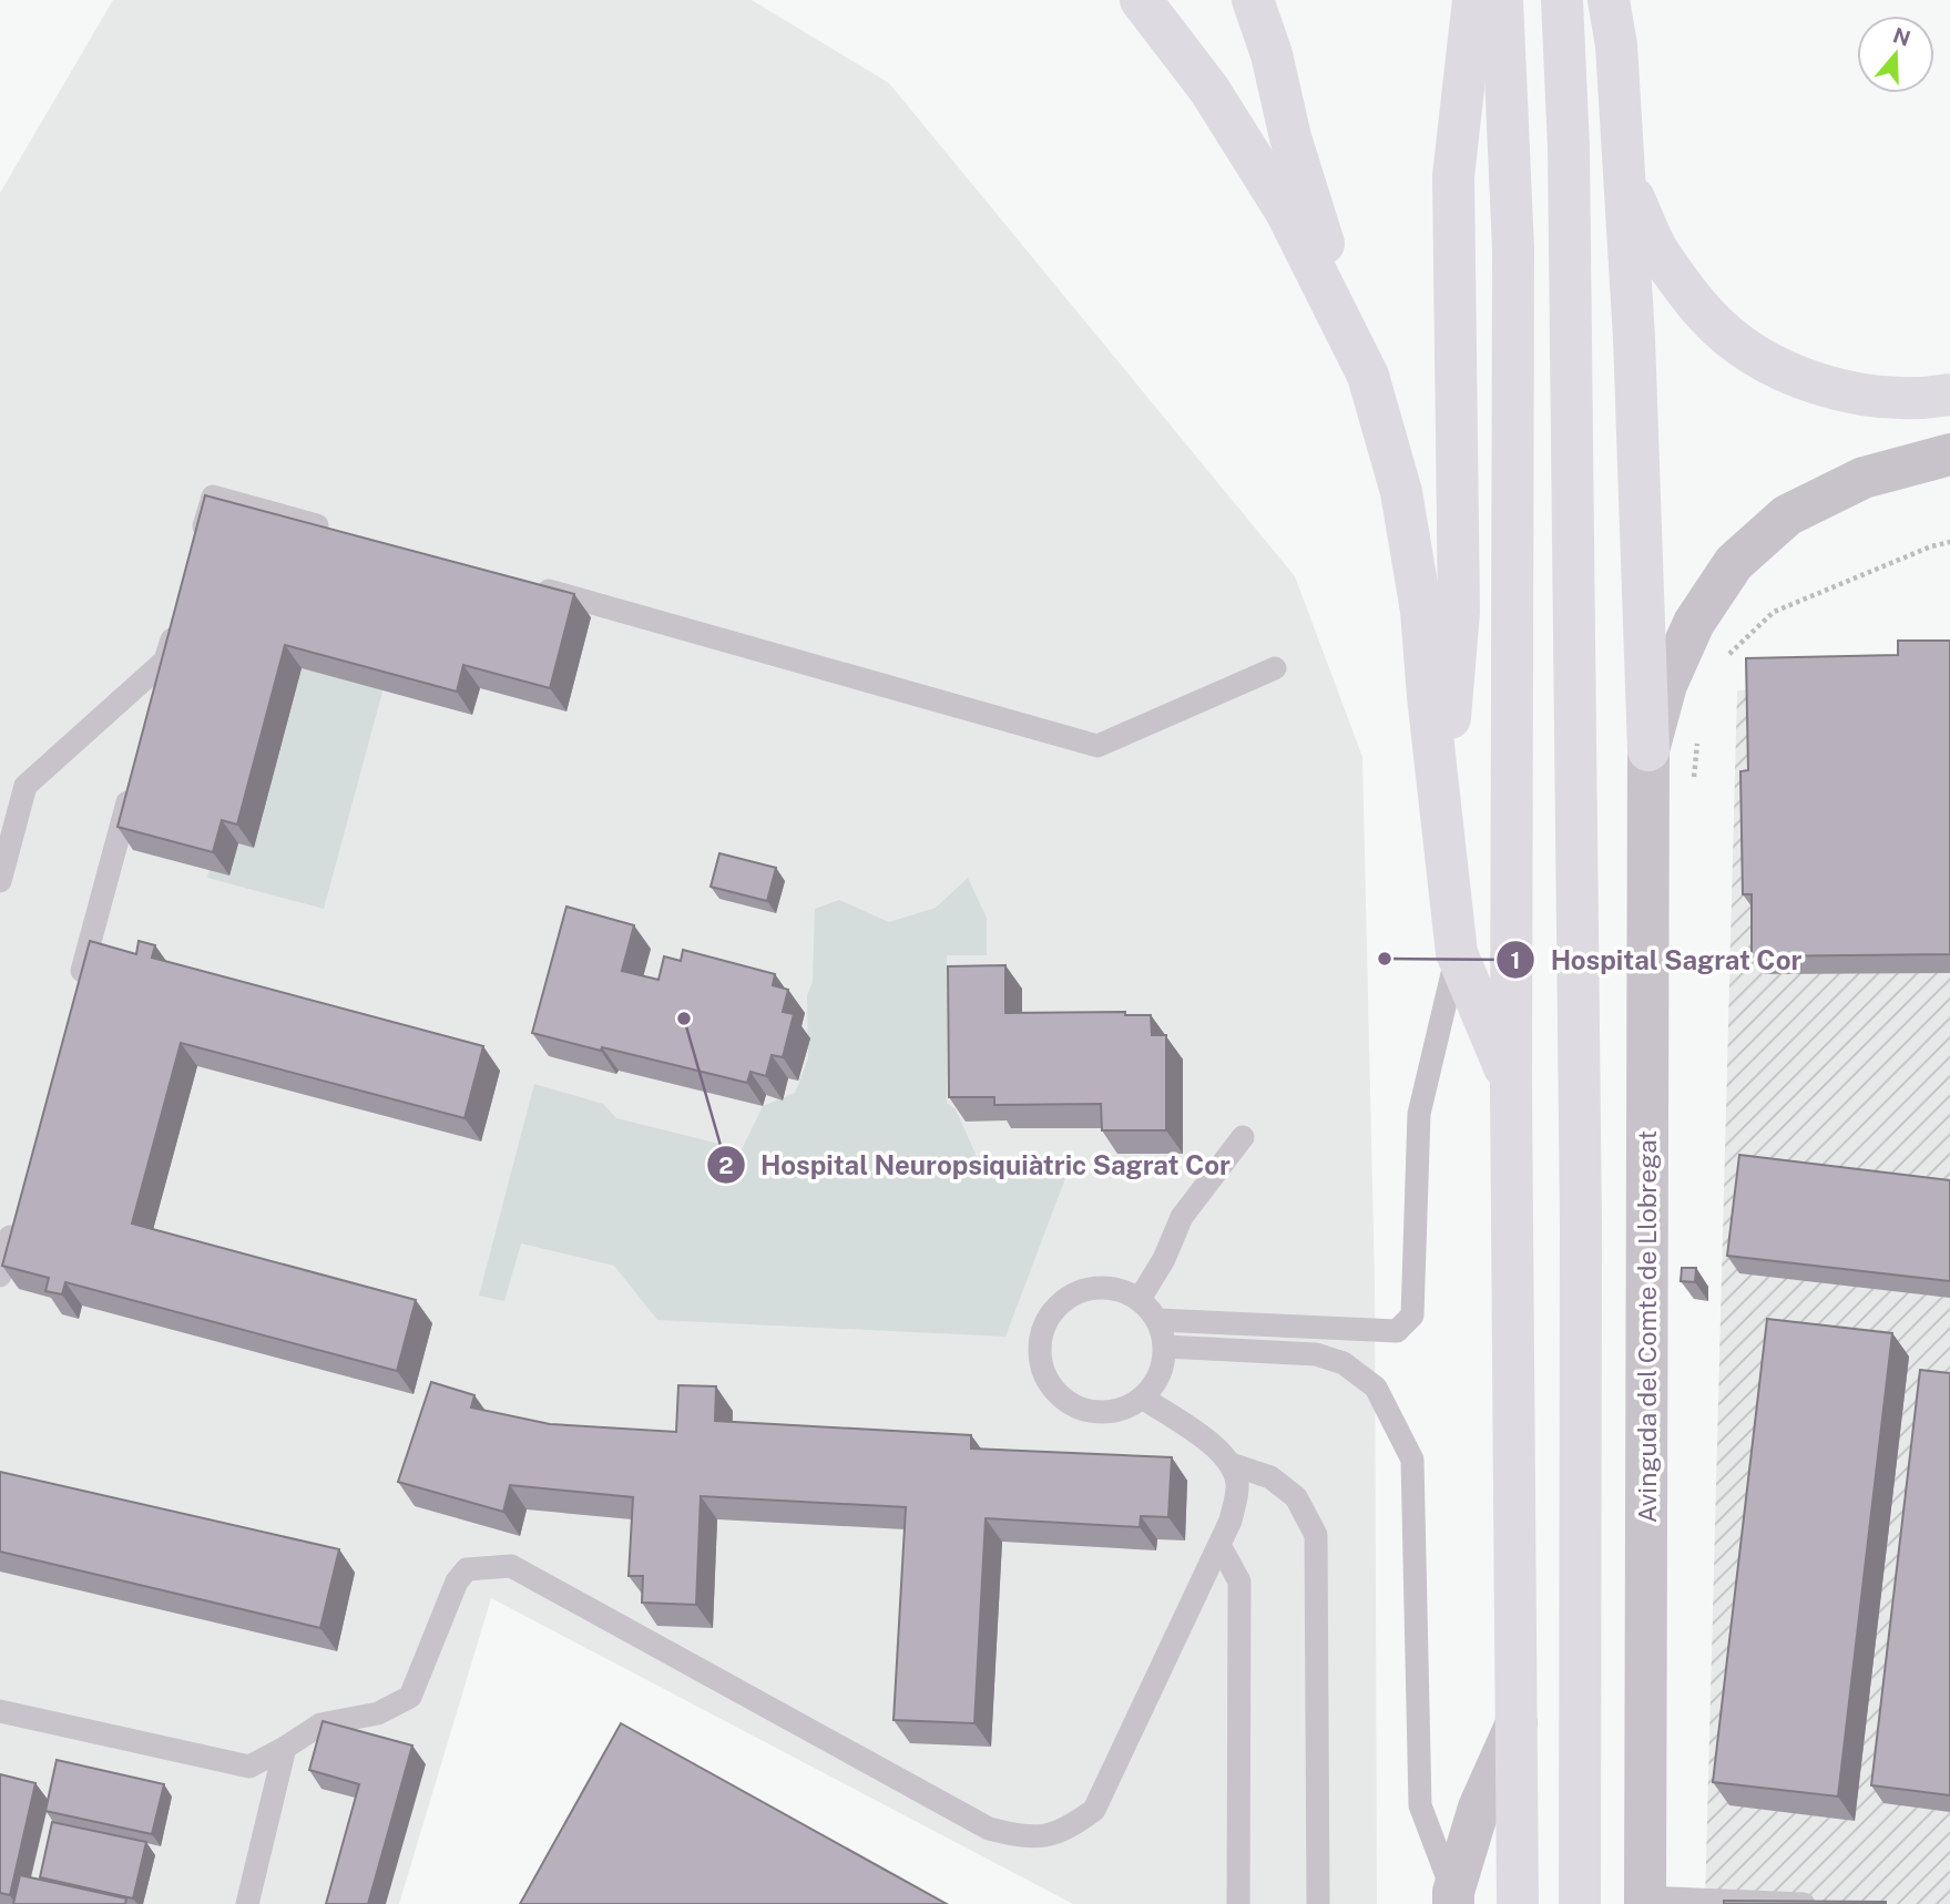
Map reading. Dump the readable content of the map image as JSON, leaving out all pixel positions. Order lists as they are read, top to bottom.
{
  "streets": {
    "street": ["Avinguda del Comte de Llobregat"]
  },
  "places": ["Hospital Sagrat Cor", "Hospital Neuropsiquiàtric Sagrat Cor"],
  "north": "top"
}
